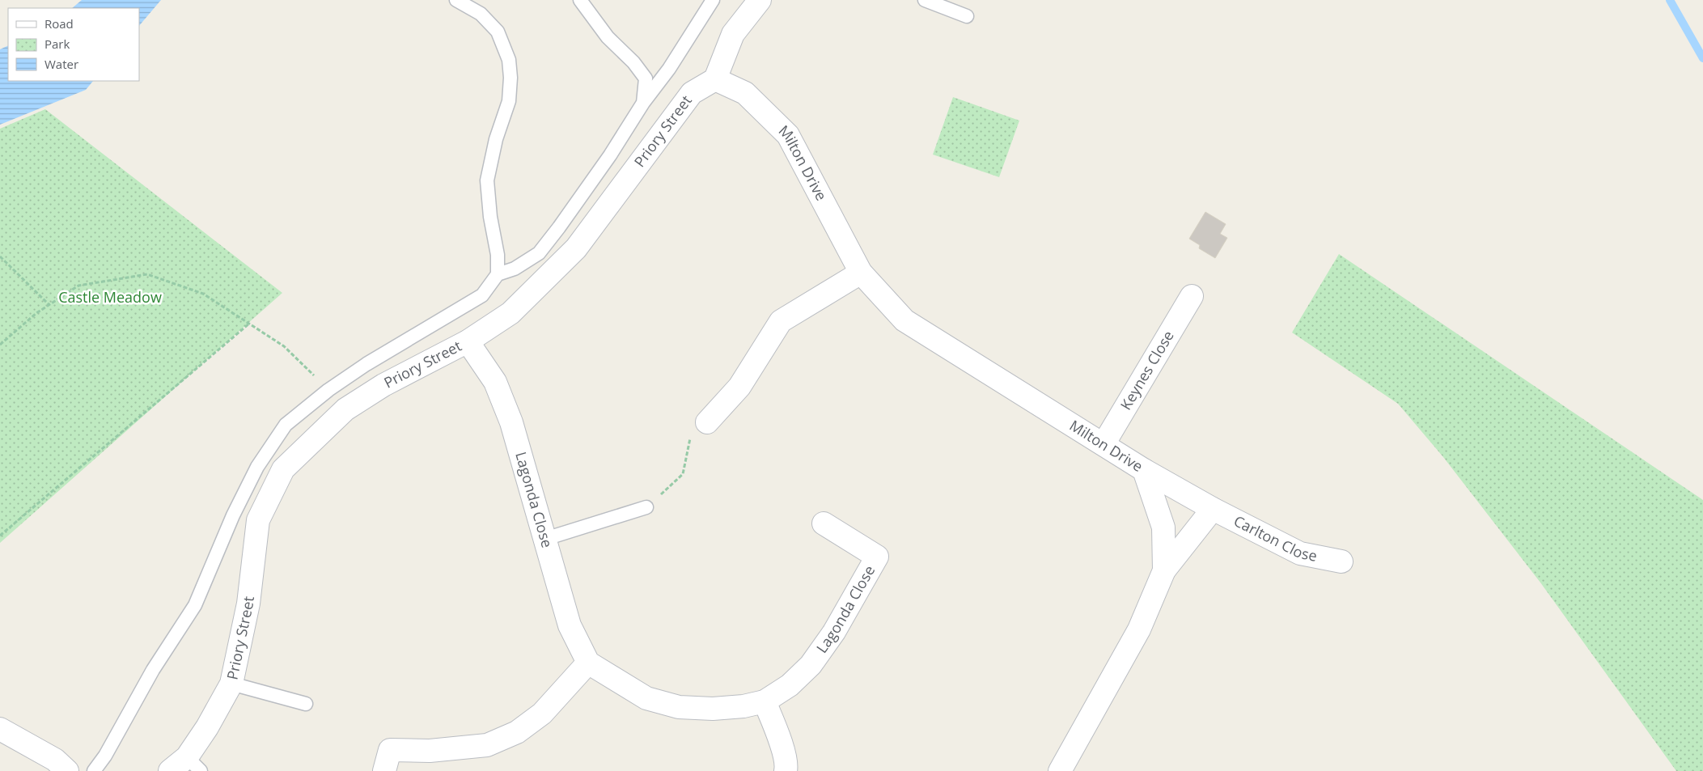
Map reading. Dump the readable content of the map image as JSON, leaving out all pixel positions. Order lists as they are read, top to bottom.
{
  "streets": {
    "street": [
      "Priory Street",
      "Milton Drive",
      "Keynes Close",
      "Lagonda Close",
      "Carlton Close"
    ]
  },
  "crossings": [
    ["Priory Street", "Milton Drive"],
    ["Priory Street", "Lagonda Close"],
    ["Milton Drive", "Keynes Close"],
    ["Milton Drive", "Carlton Close"]
  ],
  "parks": ["Castle Meadow"],
  "legend": ["Road", "Park", "Water"]
}
